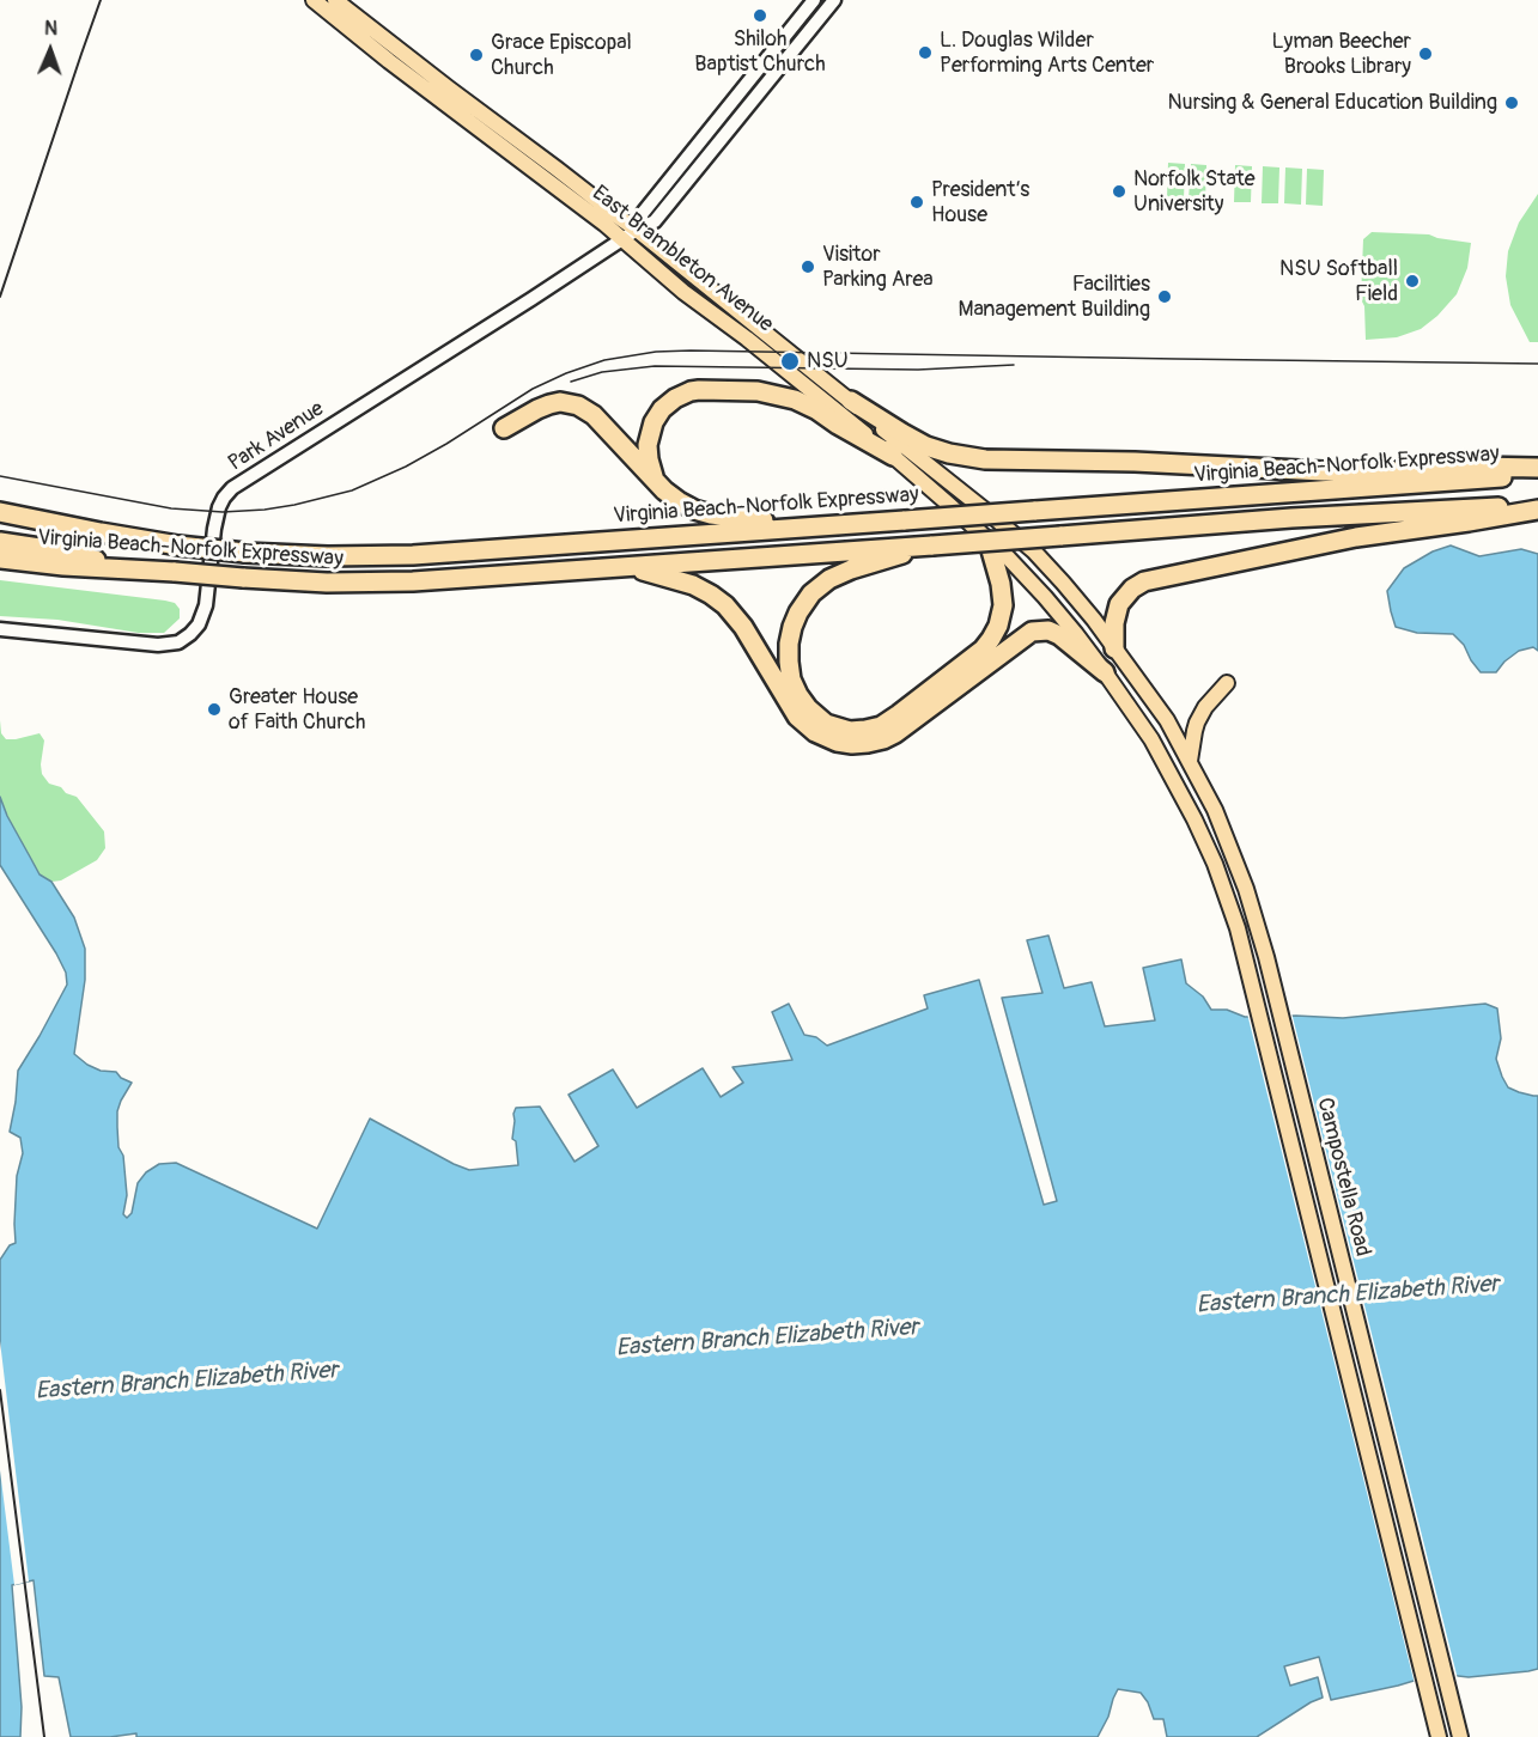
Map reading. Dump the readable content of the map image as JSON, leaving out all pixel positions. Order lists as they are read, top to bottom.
{
  "streets": {
    "highway": ["Virginia Beach-Norfolk Expressway"],
    "main road": ["East Brambleton Avenue", "Park Avenue", "Campostella Road"]
  },
  "crossings": [
    ["East Brambleton Avenue", "Park Avenue"],
    ["East Brambleton Avenue", "Campostella Road"]
  ],
  "water": ["Eastern Branch Elizabeth River"],
  "places": [
    "Shiloh Baptist Church",
    "L. Douglas Wilder Performing Arts Center",
    "Lyman Beecher Brooks Library",
    "Grace Episcopal Church",
    "Nursing & General Education Building",
    "Norfolk State University",
    "President’s House",
    "Visitor Parking Area",
    "NSU Softball Field",
    "Facilities Management Building",
    "NSU",
    "Greater House of Faith Church"
  ],
  "north": "top"
}
